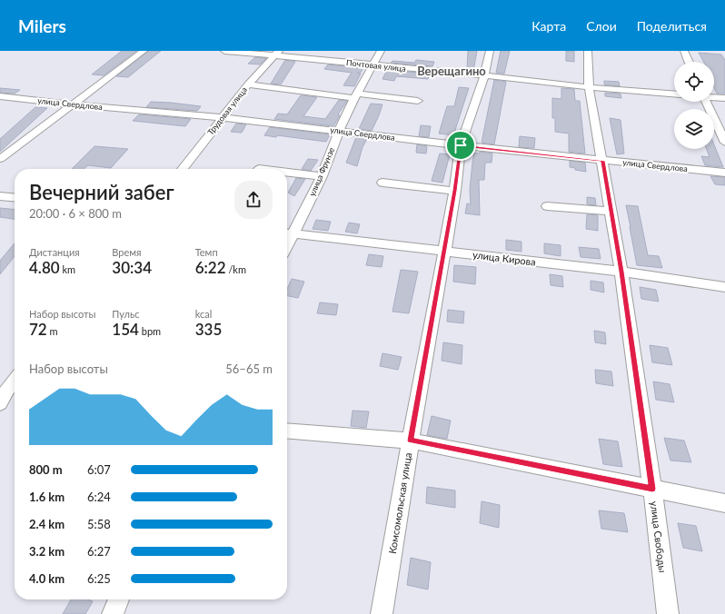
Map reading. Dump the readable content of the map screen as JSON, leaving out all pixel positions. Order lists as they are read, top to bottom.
{
  "streets": {
    "street": [
      "Почтовая улица",
      "улица Свердлова",
      "Трудовая улица",
      "улица Фрунзе",
      "улица Кирова",
      "Комсомольская улица",
      "улица Свободы"
    ]
  },
  "crossings": [
    ["Почтовая улица", "Трудовая улица"],
    ["Почтовая улица", "улица Фрунзе"],
    ["Почтовая улица", "Комсомольская улица"],
    ["Почтовая улица", "улица Свободы"],
    ["улица Свердлова", "Трудовая улица"],
    ["улица Свердлова", "улица Фрунзе"],
    ["улица Свердлова", "Комсомольская улица"],
    ["улица Свердлова", "улица Свободы"],
    ["улица Фрунзе", "улица Кирова"],
    ["улица Кирова", "Комсомольская улица"],
    ["улица Кирова", "улица Свободы"]
  ],
  "districts": ["Верещагино"],
  "page": {
    "header": "Milers",
    "nav": ["Карта", "Слои", "Поделиться"],
    "heading": ["Вечерний забег", "20:00 · 6 × 800 m"],
    "stats": [
      ["Дистанция", "4.80 km"],
      ["Время", "30:34"],
      ["Темп", "6:22 /km"],
      ["Набор высоты", "72 m"],
      ["Пульс", "154 bpm"],
      ["kcal", "335"]
    ],
    "chart": ["Набор высоты", "56–65 m"],
    "list": [
      {
        "name": "800 m",
        "note": "6:07"
      },
      {
        "name": "1.6 km",
        "note": "6:24"
      },
      {
        "name": "2.4 km",
        "note": "5:58"
      },
      {
        "name": "3.2 km",
        "note": "6:27"
      },
      {
        "name": "4.0 km",
        "note": "6:25"
      }
    ]
  }
}
